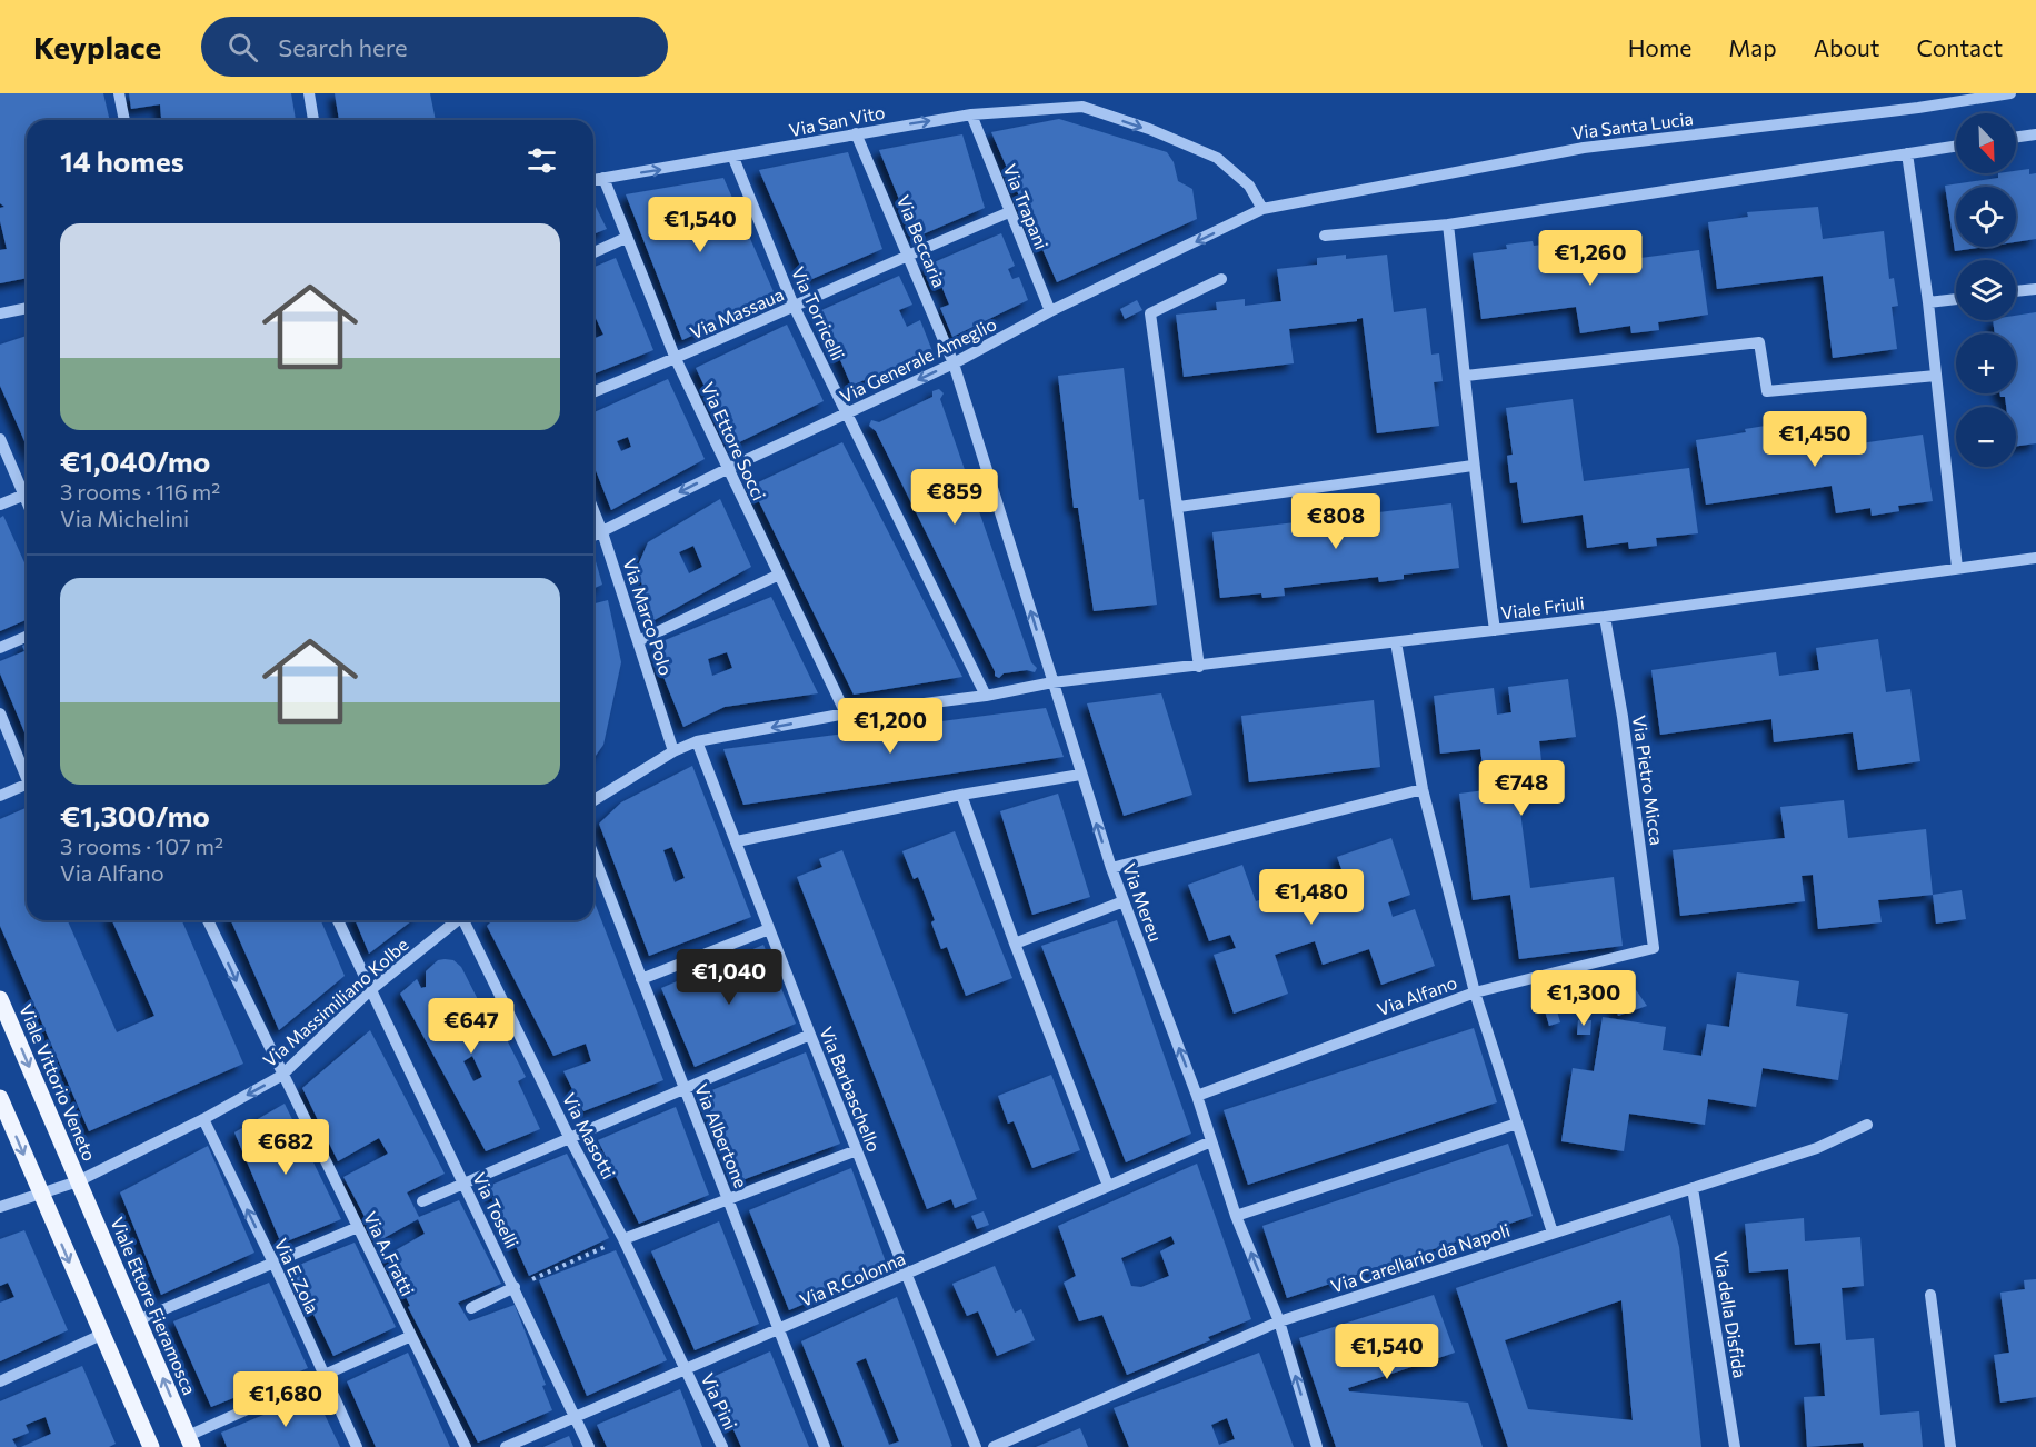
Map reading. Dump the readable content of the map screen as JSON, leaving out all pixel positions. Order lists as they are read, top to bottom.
{
  "streets": {
    "main road": ["Viale Vittorio Veneto", "Viale Ettore Fieramosca"],
    "street": [
      "Via San Vito",
      "Via Santa Lucia",
      "Via Trapani",
      "Via Beccaria",
      "Via Massaua",
      "Via Torricelli",
      "Via Generale Ameglio",
      "Via Ettore Socci",
      "Viale Friuli",
      "Via Marco Polo",
      "Via Pietro Micca",
      "Via Mereu",
      "Via Alfano",
      "Via Massimiliano Kolbe",
      "Via Barbaschello",
      "Via Masotti",
      "Via Albertone",
      "Via Toselli",
      "Via A.Fratti",
      "Via Carellario da Napoli",
      "Via E.Zola",
      "Via R.Colonna",
      "Via della Disfida",
      "Via Pini"
    ]
  },
  "crossings": [
    ["Via San Vito", "Via Santa Lucia"],
    ["Via San Vito", "Via Trapani"],
    ["Via San Vito", "Via Beccaria"],
    ["Via San Vito", "Via Torricelli"],
    ["Via San Vito", "Via Generale Ameglio"],
    ["Via San Vito", "Via Ettore Socci"],
    ["Via Santa Lucia", "Via Generale Ameglio"],
    ["Via Trapani", "Via Massaua"],
    ["Via Trapani", "Via Generale Ameglio"],
    ["Via Beccaria", "Via Massaua"],
    ["Via Beccaria", "Via Generale Ameglio"],
    ["Via Beccaria", "Via Mereu"],
    ["Via Massaua", "Via Torricelli"],
    ["Via Massaua", "Via Ettore Socci"],
    ["Via Torricelli", "Via Generale Ameglio"],
    ["Via Generale Ameglio", "Via Ettore Socci"],
    ["Via Generale Ameglio", "Via Marco Polo"],
    ["Via Generale Ameglio", "Via Mereu"],
    ["Viale Friuli", "Via Pietro Micca"],
    ["Viale Friuli", "Via Mereu"],
    ["Via Pietro Micca", "Via Alfano"],
    ["Via Mereu", "Via Alfano"],
    ["Via Mereu", "Via Carellario da Napoli"],
    ["Via Mereu", "Via R.Colonna"],
    ["Via Massimiliano Kolbe", "Viale Vittorio Veneto"],
    ["Via Massimiliano Kolbe", "Via Toselli"],
    ["Via Massimiliano Kolbe", "Via A.Fratti"],
    ["Via Massimiliano Kolbe", "Via E.Zola"],
    ["Via Massimiliano Kolbe", "Viale Ettore Fieramosca"],
    ["Viale Vittorio Veneto", "Viale Ettore Fieramosca"],
    ["Via Barbaschello", "Via R.Colonna"],
    ["Via Masotti", "Via R.Colonna"],
    ["Via Masotti", "Via Pini"],
    ["Via Albertone", "Via R.Colonna"],
    ["Via Toselli", "Via R.Colonna"],
    ["Via Carellario da Napoli", "Via della Disfida"],
    ["Via R.Colonna", "Via Pini"]
  ],
  "one_way": [
    "Via San Vito",
    "Via Generale Ameglio",
    "Via Mereu",
    "Via E.Zola"
  ],
  "north": "bottom right",
  "page": {
    "header": "Keyplace",
    "search": "Search here",
    "nav": [
      "Home",
      "Map",
      "About",
      "Contact"
    ],
    "map_buttons": ["+", "−"],
    "heading": "14 homes",
    "price": [
      "€1,540",
      "€1,260",
      "€1,450",
      "€859",
      "€808",
      "€1,200",
      "€748",
      "€1,480",
      "€1,040",
      "€1,300",
      "€647",
      "€682",
      "€1,540",
      "€1,680"
    ],
    "list": [
      {
        "name": "€1,040/mo",
        "note": "3 rooms · 116 m² · Via Michelini"
      },
      {
        "name": "€1,300/mo",
        "note": "3 rooms · 107 m² · Via Alfano"
      }
    ]
  }
}
